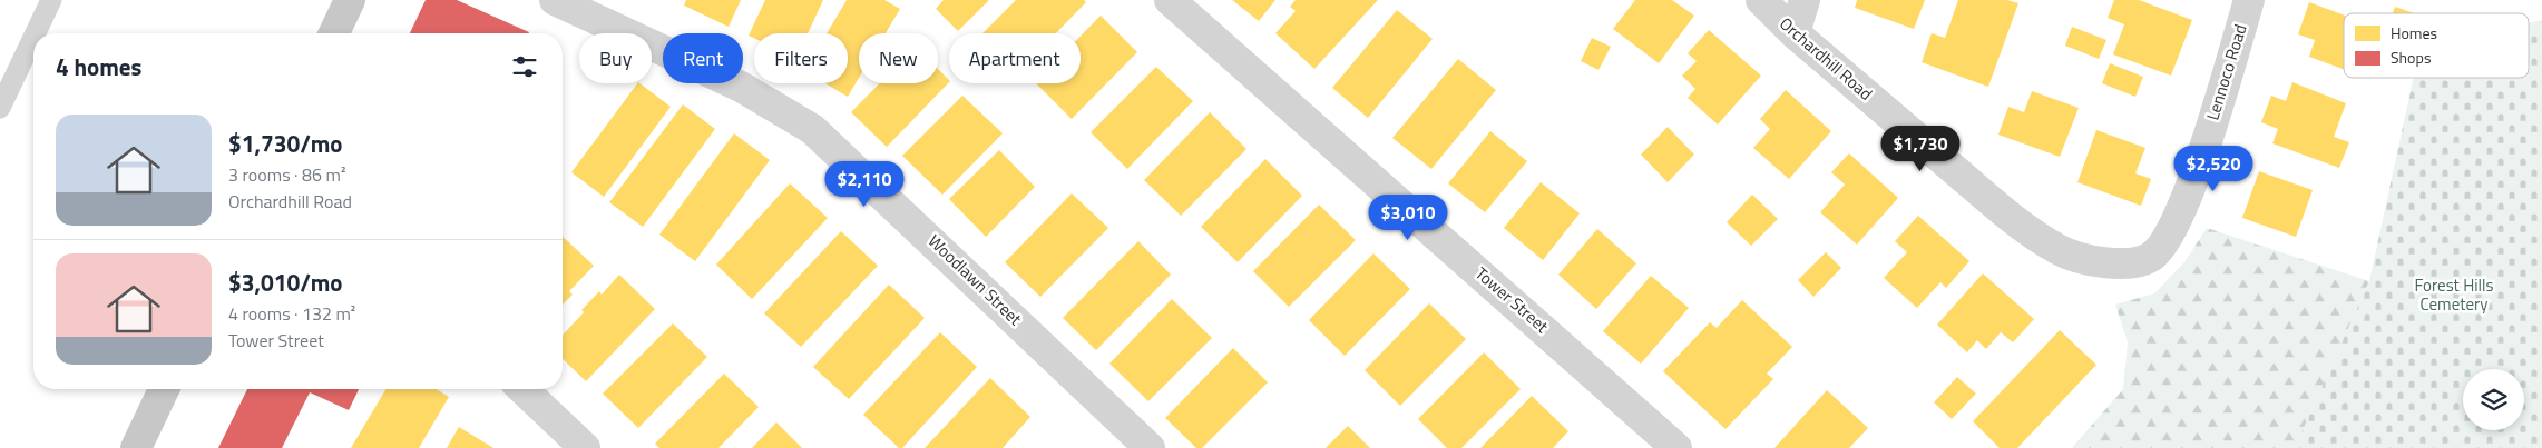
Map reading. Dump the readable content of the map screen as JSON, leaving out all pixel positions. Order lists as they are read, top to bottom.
{
  "streets": {
    "street": [
      "Orchardhill Road",
      "Lennoco Road",
      "Woodlawn Street",
      "Tower Street"
    ]
  },
  "crossings": [
    ["Orchardhill Road", "Lennoco Road"]
  ],
  "parks": ["Forest Hills Cemetery"],
  "legend": ["Homes", "Shops"],
  "page": {
    "chip": [
      "Buy",
      "Rent",
      "Filters",
      "New",
      "Apartment"
    ],
    "heading": "4 homes",
    "list": [
      {
        "name": "$1,730/mo",
        "note": "3 rooms · 86 m² · Orchardhill Road"
      },
      {
        "name": "$3,010/mo",
        "note": "4 rooms · 132 m² · Tower Street"
      }
    ],
    "price": [
      "$1,730",
      "$2,520",
      "$2,110",
      "$3,010"
    ]
  }
}
